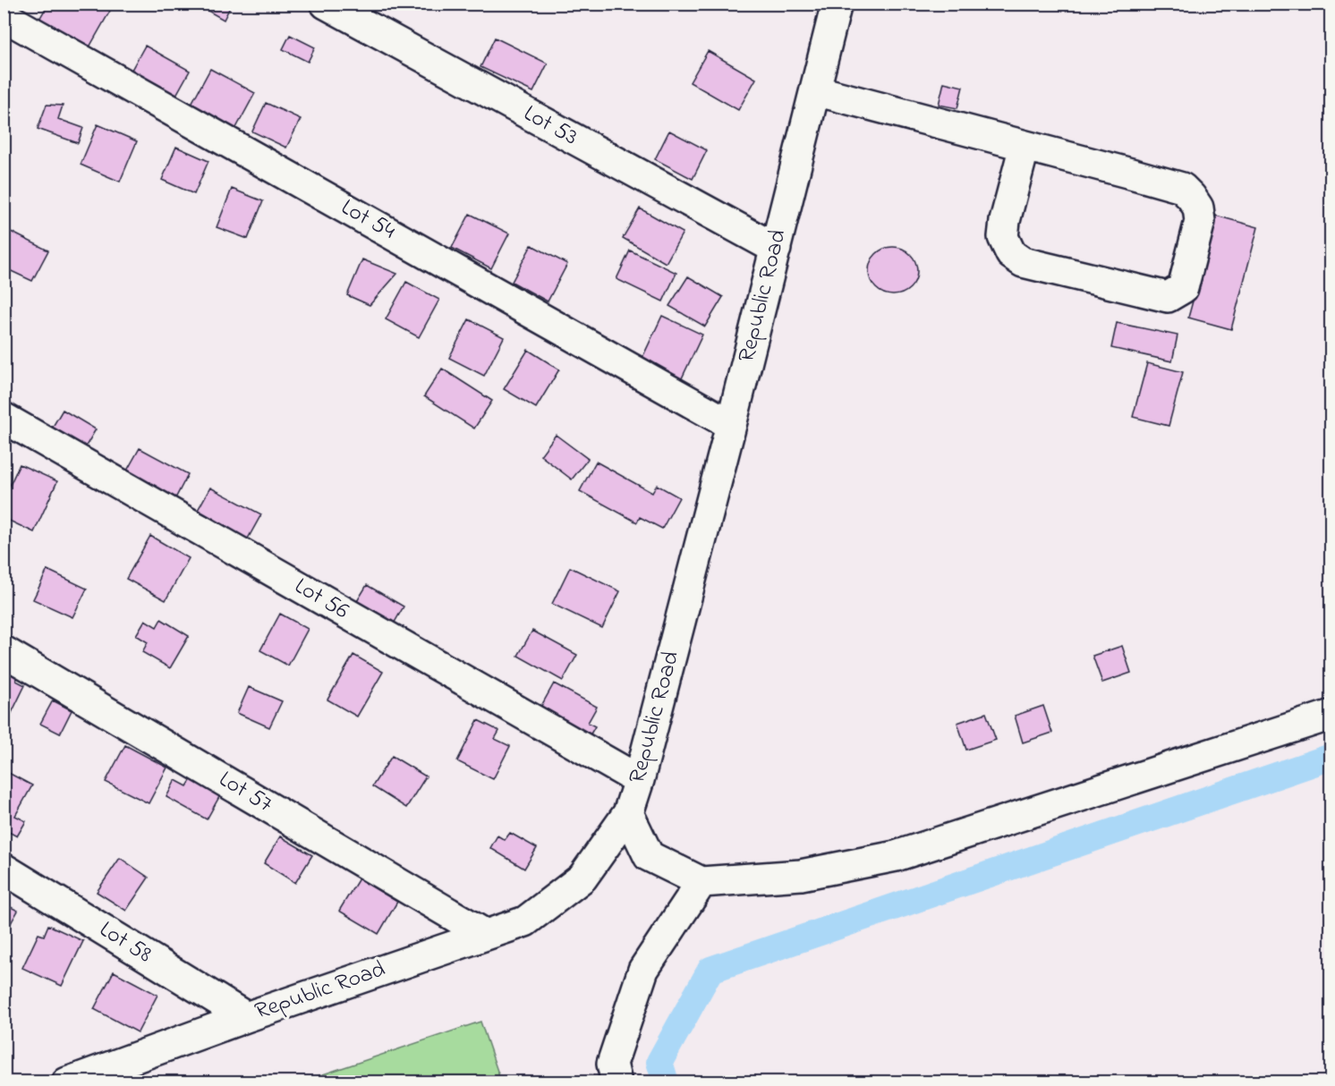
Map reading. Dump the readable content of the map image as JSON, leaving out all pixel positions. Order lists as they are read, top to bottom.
{
  "streets": {
    "street": [
      "Lot 53",
      "Lot 54",
      "Republic Road",
      "Lot 56",
      "Lot 57",
      "Lot 58"
    ]
  },
  "crossings": [
    ["Lot 53", "Republic Road"],
    ["Lot 54", "Republic Road"],
    ["Republic Road", "Lot 56"],
    ["Republic Road", "Lot 57"],
    ["Republic Road", "Lot 58"]
  ]
}
